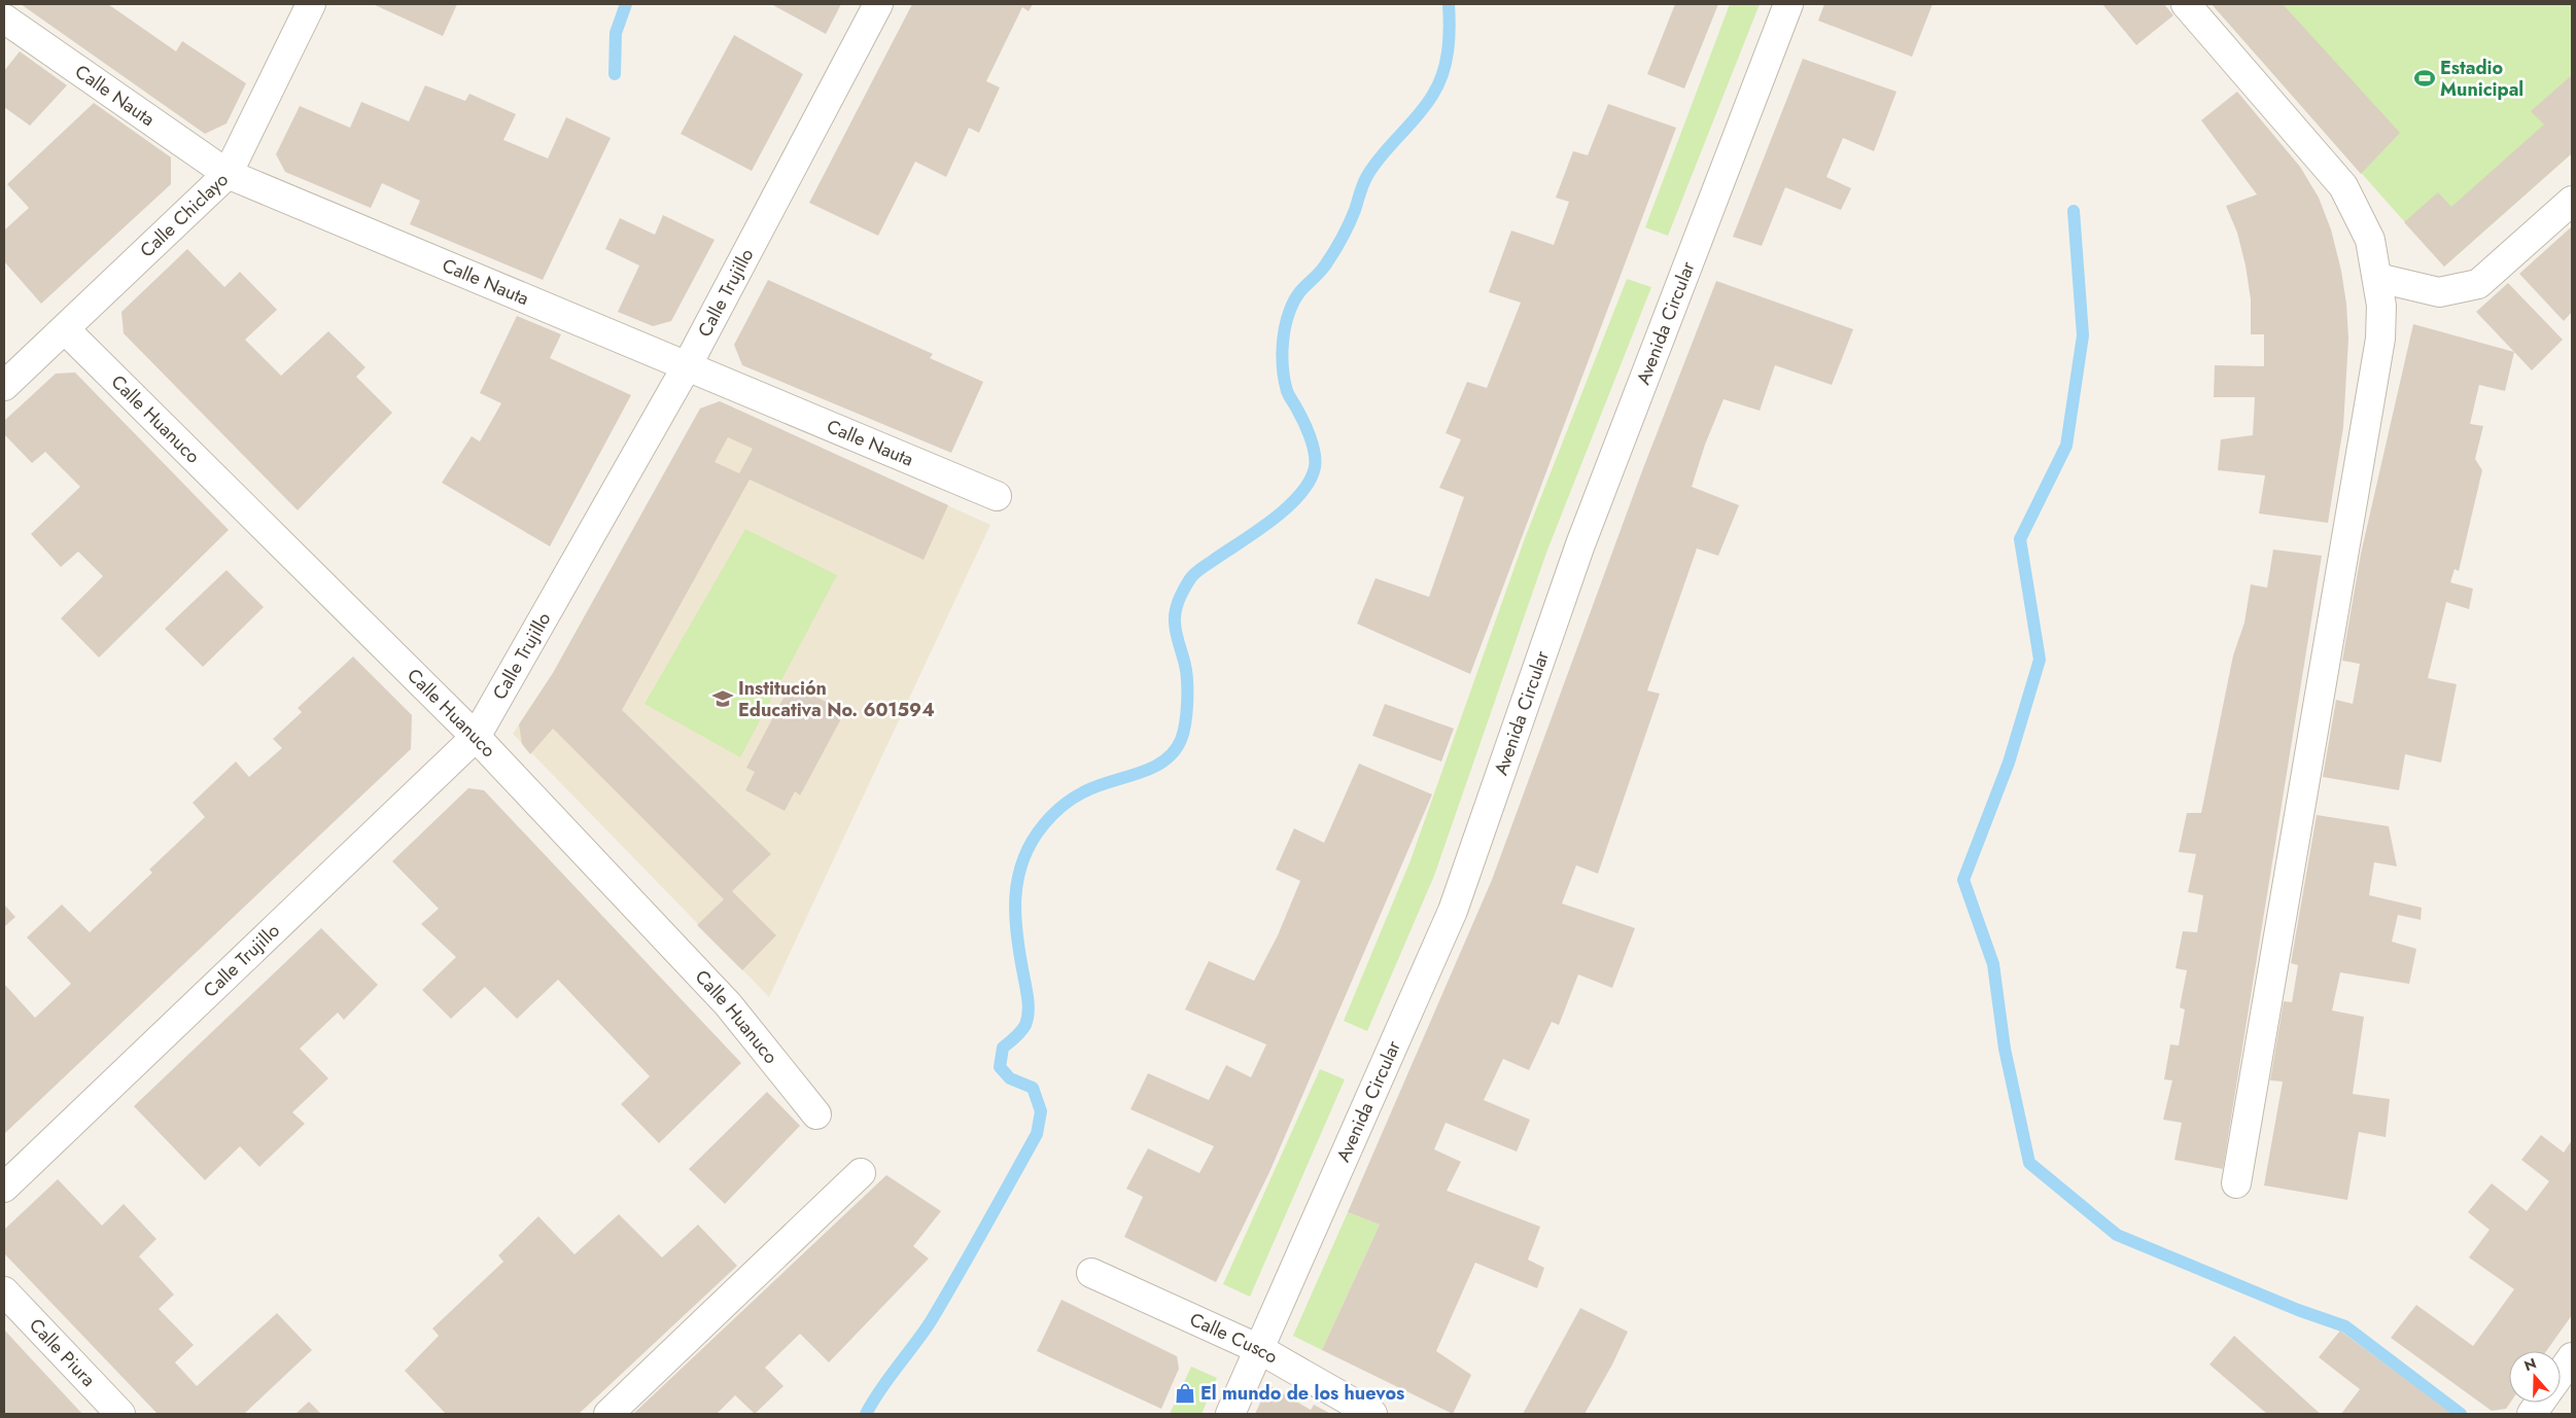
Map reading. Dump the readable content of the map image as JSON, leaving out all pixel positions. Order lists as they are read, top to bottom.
{
  "streets": {
    "street": [
      "Calle Nauta",
      "Calle Chiclayo",
      "Calle Trujillo",
      "Avenida Circular",
      "Calle Huanuco",
      "Calle Cusco",
      "Calle Piura"
    ]
  },
  "crossings": [
    ["Calle Nauta", "Calle Chiclayo"],
    ["Calle Nauta", "Calle Trujillo"],
    ["Calle Chiclayo", "Calle Huanuco"],
    ["Calle Trujillo", "Calle Huanuco"],
    ["Avenida Circular", "Calle Cusco"]
  ],
  "places": {
    "sports": ["Estadio Municipal"],
    "school or university": ["Institución Educativa No. 601594"],
    "shop": ["El mundo de los huevos"]
  },
  "north": "top"
}
